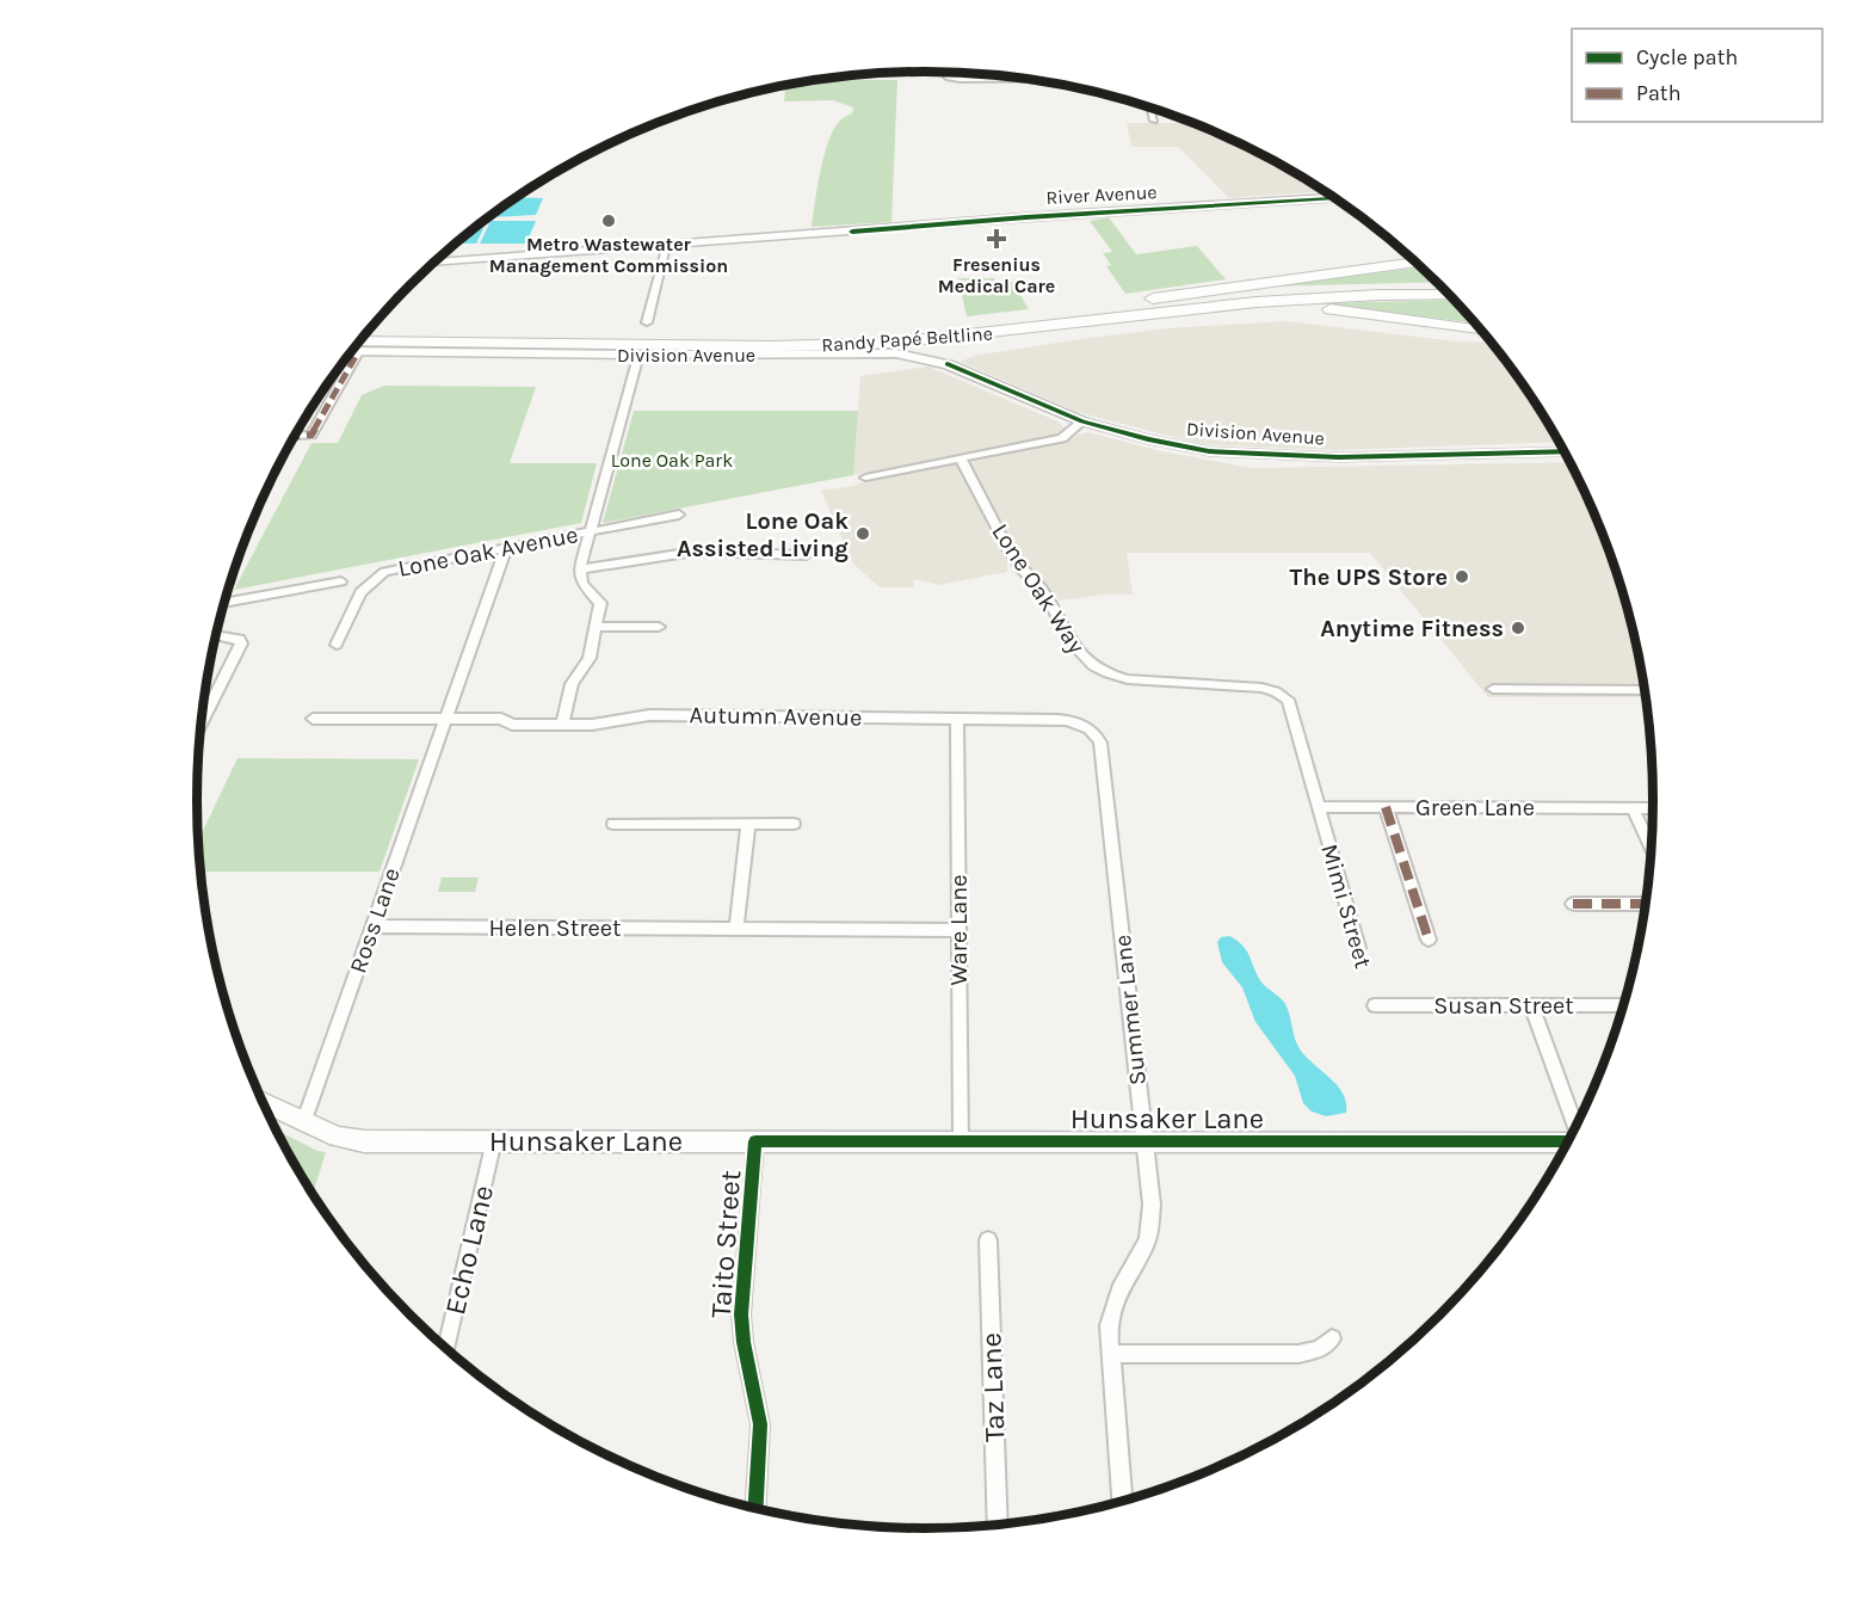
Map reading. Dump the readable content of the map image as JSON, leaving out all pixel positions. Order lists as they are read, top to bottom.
{
  "streets": {
    "highway": ["Randy Papé Beltline"],
    "street": [
      "River Avenue",
      "Division Avenue",
      "Lone Oak Avenue",
      "Lone Oak Way",
      "Autumn Avenue",
      "Green Lane",
      "Mimi Street",
      "Ross Lane",
      "Helen Street",
      "Ware Lane",
      "Susan Street",
      "Summer Lane",
      "Hunsaker Lane",
      "Taito Street",
      "Echo Lane",
      "Taz Lane"
    ]
  },
  "crossings": [
    ["Lone Oak Avenue", "Ross Lane"],
    ["Lone Oak Way", "Green Lane"],
    ["Lone Oak Way", "Mimi Street"],
    ["Autumn Avenue", "Ross Lane"],
    ["Autumn Avenue", "Ware Lane"],
    ["Autumn Avenue", "Summer Lane"],
    ["Green Lane", "Mimi Street"],
    ["Ross Lane", "Helen Street"],
    ["Ross Lane", "Hunsaker Lane"],
    ["Helen Street", "Ware Lane"],
    ["Ware Lane", "Hunsaker Lane"],
    ["Summer Lane", "Hunsaker Lane"],
    ["Hunsaker Lane", "Taito Street"],
    ["Hunsaker Lane", "Echo Lane"]
  ],
  "parks": ["Lone Oak Park"],
  "places": {
    "other": [
      "Metro Wastewater Management Commission",
      "Lone Oak Assisted Living",
      "The UPS Store",
      "Anytime Fitness"
    ],
    "health": ["Fresenius Medical Care"]
  },
  "legend": ["Cycle path", "Path"]
}
